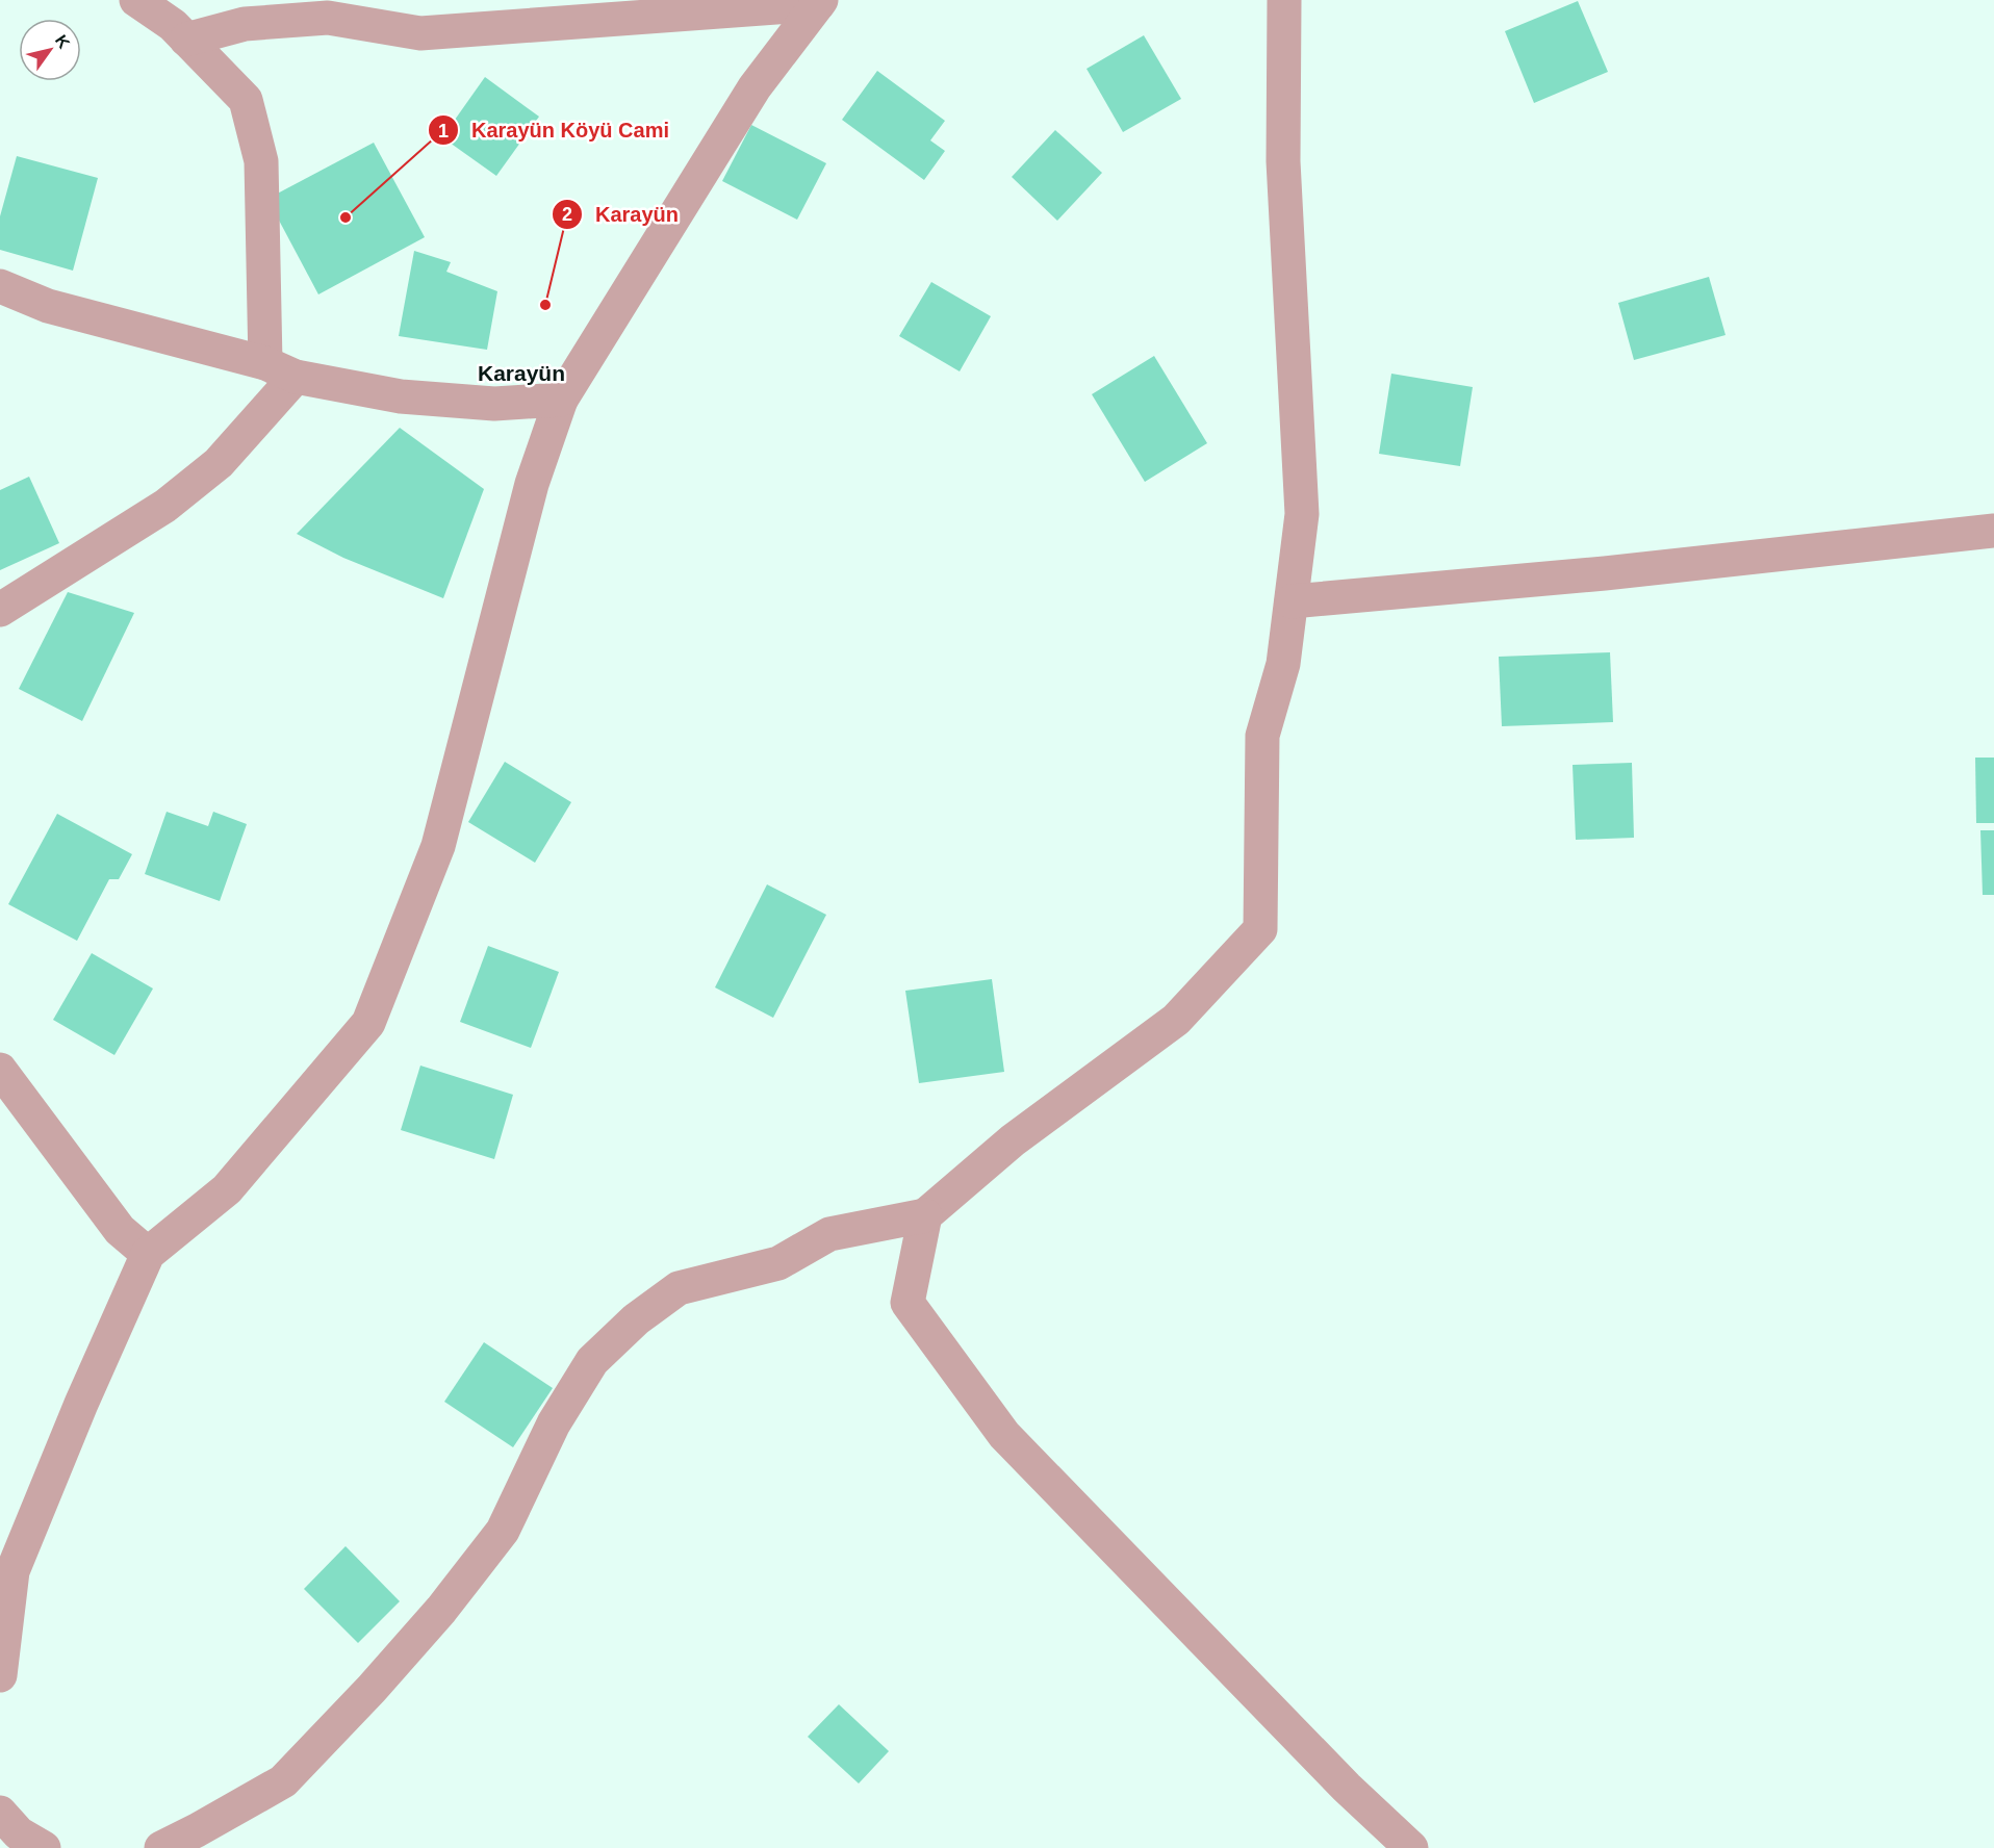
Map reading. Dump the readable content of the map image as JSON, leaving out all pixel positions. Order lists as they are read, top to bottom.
{
  "districts": ["Karayün"],
  "places": ["Karayün Köyü Cami", "Karayün"],
  "north": "top right"
}
